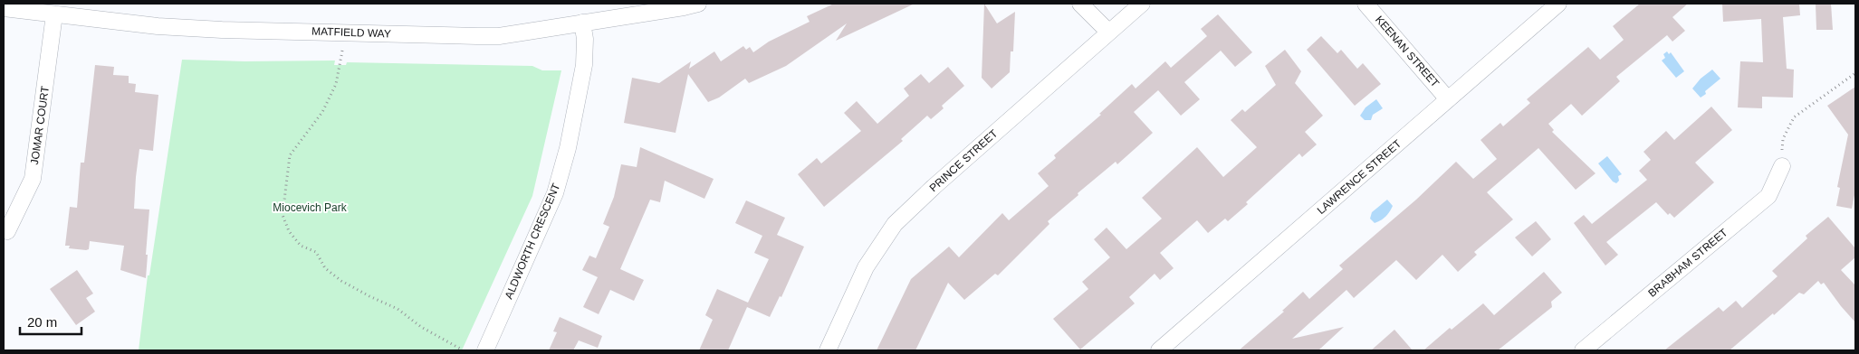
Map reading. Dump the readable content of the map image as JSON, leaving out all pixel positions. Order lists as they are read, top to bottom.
{
  "streets": {
    "street": [
      "MATFIELD WAY",
      "KEENAN STREET",
      "JOMAR COURT",
      "PRINCE STREET",
      "LAWRENCE STREET",
      "ALDWORTH CRESCENT",
      "BRABHAM STREET"
    ]
  },
  "crossings": [
    ["MATFIELD WAY", "JOMAR COURT"],
    ["MATFIELD WAY", "ALDWORTH CRESCENT"],
    ["KEENAN STREET", "LAWRENCE STREET"]
  ],
  "parks": ["Miocevich Park"],
  "scale_bar": "20 m"
}
